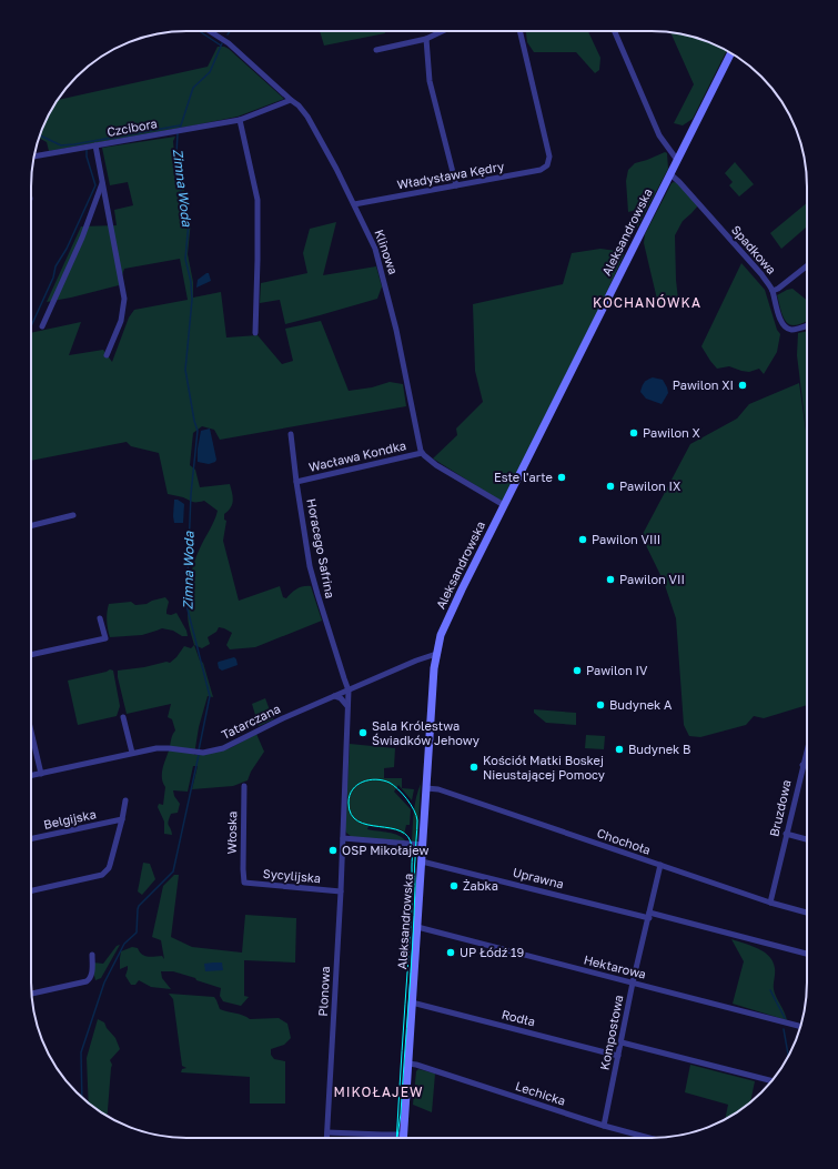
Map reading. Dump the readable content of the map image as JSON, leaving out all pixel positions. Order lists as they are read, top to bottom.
{
  "streets": {
    "main road": ["Aleksandrowska"],
    "street": [
      "Czcibora",
      "Władysława Kędry",
      "Spadkowa",
      "Klinowa",
      "Wacława Kondka",
      "Horacego Safrina",
      "Tatarczana",
      "Bruzdowa",
      "Belgijska",
      "Włoska",
      "Chochoła",
      "Sycylijska",
      "Uprawna",
      "Hektarowa",
      "Plonowa",
      "Rodła",
      "Kompostowa",
      "Lechicka"
    ]
  },
  "crossings": [
    ["Czcibora", "Klinowa"],
    ["Władysława Kędry", "Klinowa"],
    ["Aleksandrowska", "Spadkowa"],
    ["Aleksandrowska", "Tatarczana"],
    ["Aleksandrowska", "Chochoła"],
    ["Aleksandrowska", "Uprawna"],
    ["Aleksandrowska", "Hektarowa"],
    ["Aleksandrowska", "Rodła"],
    ["Aleksandrowska", "Lechicka"],
    ["Klinowa", "Wacława Kondka"],
    ["Wacława Kondka", "Horacego Safrina"],
    ["Horacego Safrina", "Tatarczana"],
    ["Horacego Safrina", "Plonowa"],
    ["Tatarczana", "Plonowa"],
    ["Bruzdowa", "Chochoła"],
    ["Włoska", "Sycylijska"],
    ["Chochoła", "Kompostowa"],
    ["Sycylijska", "Plonowa"],
    ["Uprawna", "Kompostowa"],
    ["Hektarowa", "Kompostowa"],
    ["Rodła", "Kompostowa"],
    ["Kompostowa", "Lechicka"]
  ],
  "districts": ["KOCHANÓWKA", "MIKOŁAJEW"],
  "water": ["Zimna Woda"],
  "places": [
    "Pawilon XI",
    "Pawilon X",
    "Este l'arte",
    "Pawilon IX",
    "Pawilon VIII",
    "Pawilon VII",
    "Pawilon IV",
    "Budynek A",
    "Sala Królestwa Świadków Jehowy",
    "Budynek B",
    "Kościół Matki Boskej Nieustającej Pomocy",
    "OSP Mikołajew",
    "Żabka",
    "UP Łódź 19"
  ]
}
